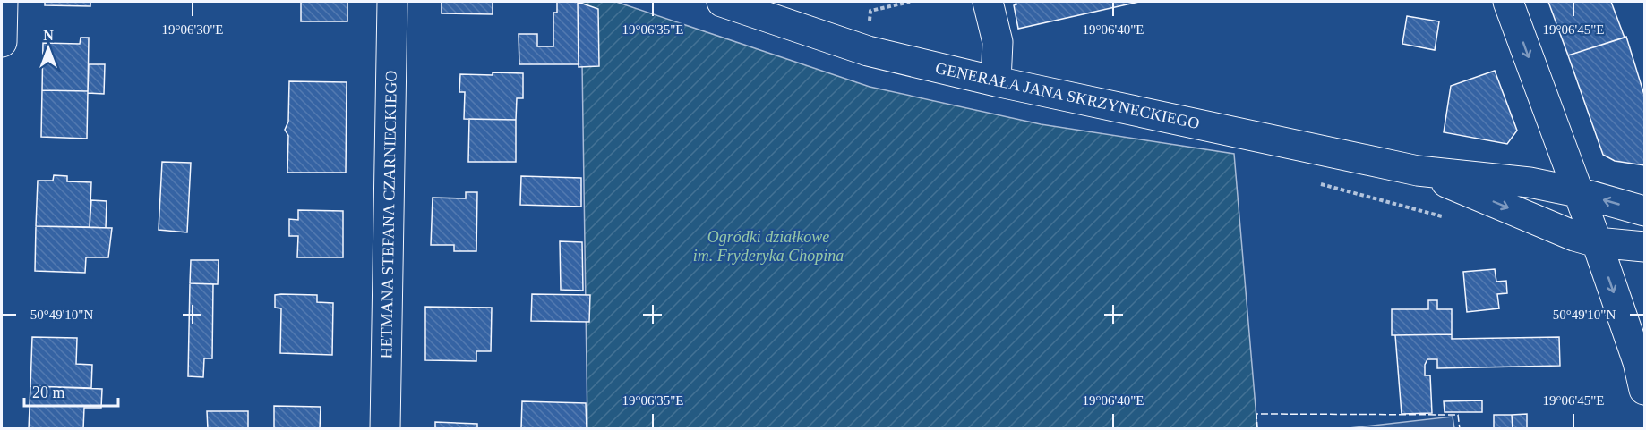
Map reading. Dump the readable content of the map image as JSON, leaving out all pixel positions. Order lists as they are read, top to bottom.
{
  "streets": {
    "street": ["GENERAŁA JANA SKRZYNECKIEGO", "HETMANA STEFANA CZARNIECKIEGO"]
  },
  "parks": ["Ogródki działkowe im. Fryderyka Chopina"],
  "scale_bar": "20 m",
  "north": "top",
  "coordinates": [
    "19°06'30\"E",
    "19°06'35\"E",
    "19°06'40\"E",
    "19°06'45\"E",
    "50°49'10\"N"
  ]
}
